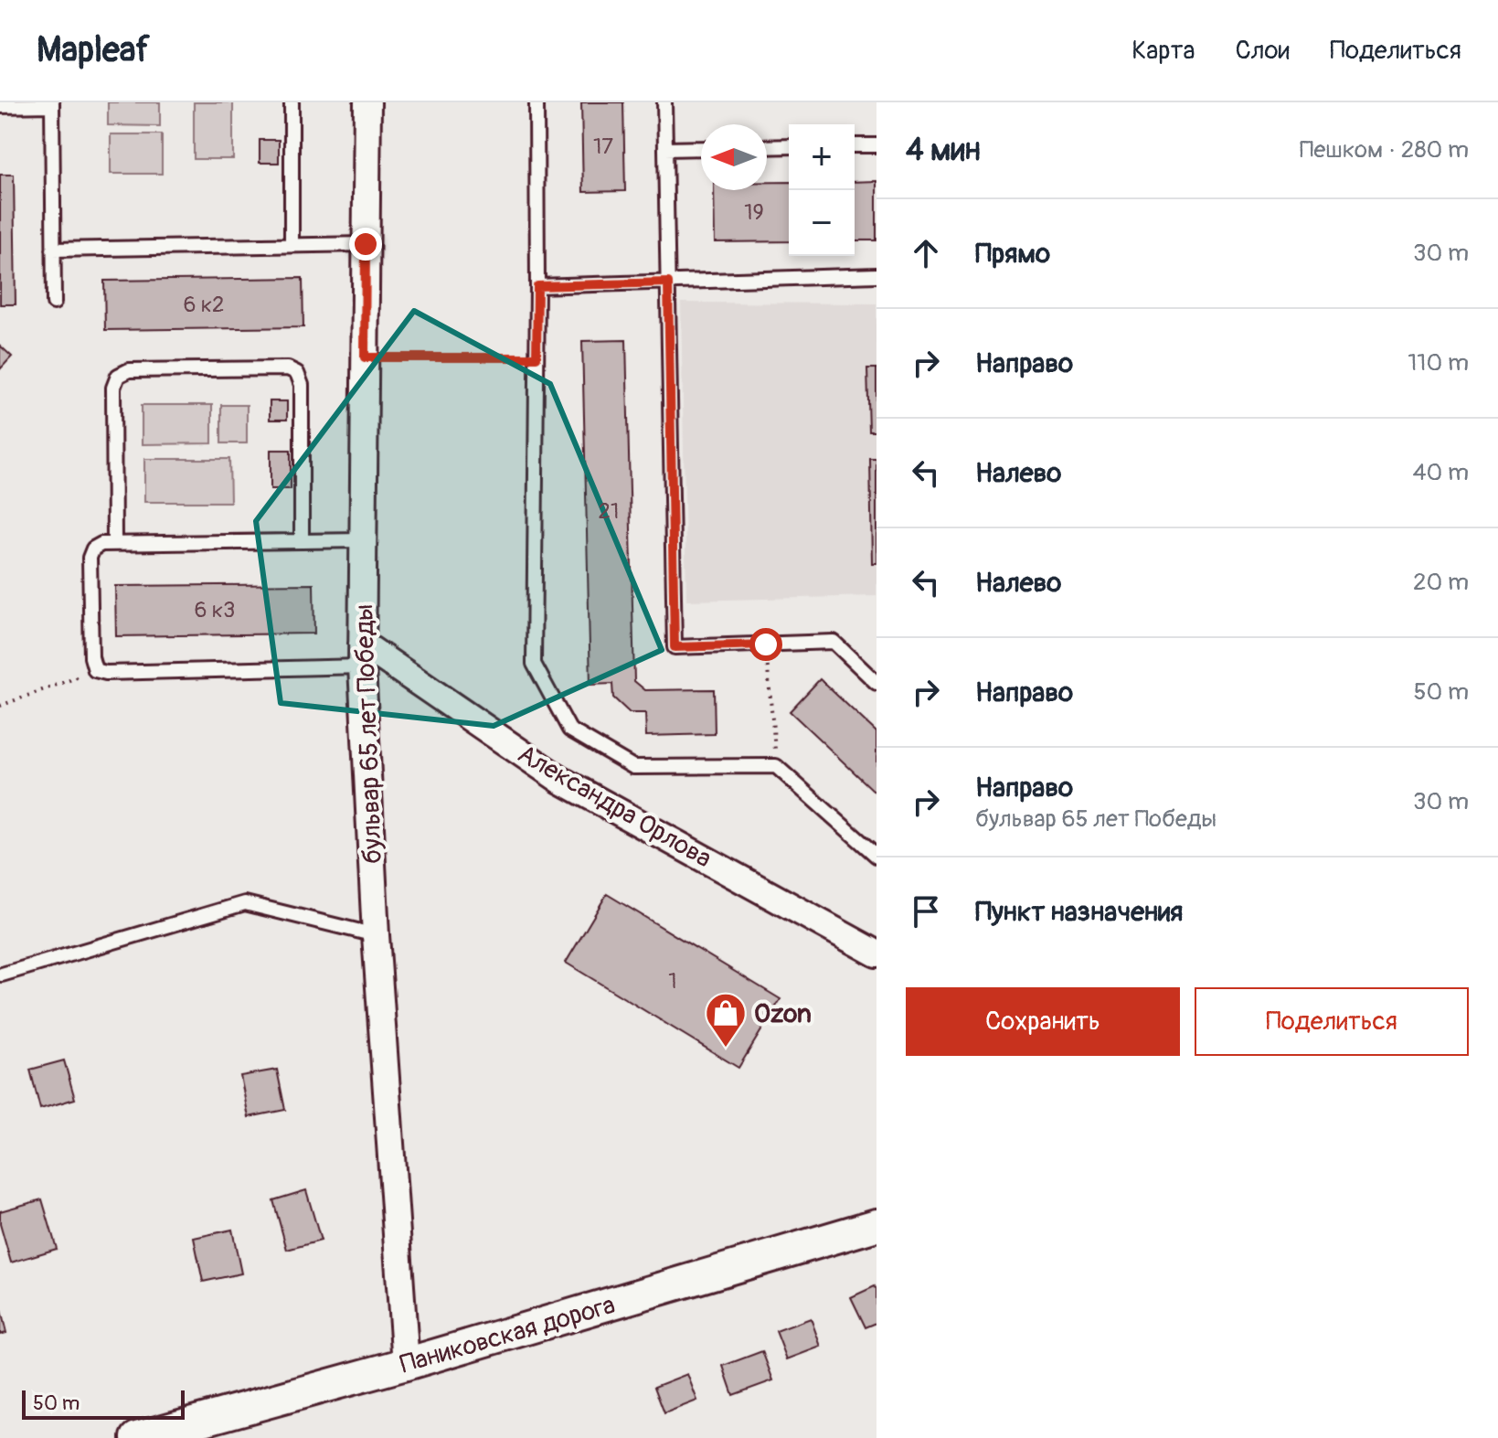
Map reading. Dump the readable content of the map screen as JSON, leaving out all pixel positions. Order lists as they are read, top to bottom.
{
  "streets": {
    "street": ["бульвар 65 лет Победы", "Александра Орлова", "Паниковская дорога"]
  },
  "crossings": [
    ["бульвар 65 лет Победы", "Александра Орлова"],
    ["бульвар 65 лет Победы", "Паниковская дорога"]
  ],
  "places": {
    "shop": ["Ozon"]
  },
  "house_numbers": [
    "17",
    "19",
    "6 к2",
    "21",
    "6 к3",
    "1"
  ],
  "scale_bar": "50 m",
  "north": "left",
  "page": {
    "header": "Mapleaf",
    "nav": ["Карта", "Слои", "Поделиться"],
    "heading": ["4 мин", "Пешком · 280 m"],
    "map_buttons": ["+", "−"],
    "list": [
      ["Прямо", "30 m"],
      ["Направо", "110 m"],
      ["Налево", "40 m"],
      ["Налево", "20 m"],
      ["Направо", "50 m"],
      ["Направо", "бульвар 65 лет Победы", "30 m"],
      "Пункт назначения"
    ],
    "buttons": ["Сохранить", "Поделиться"],
    "scale": "50 m"
  }
}
